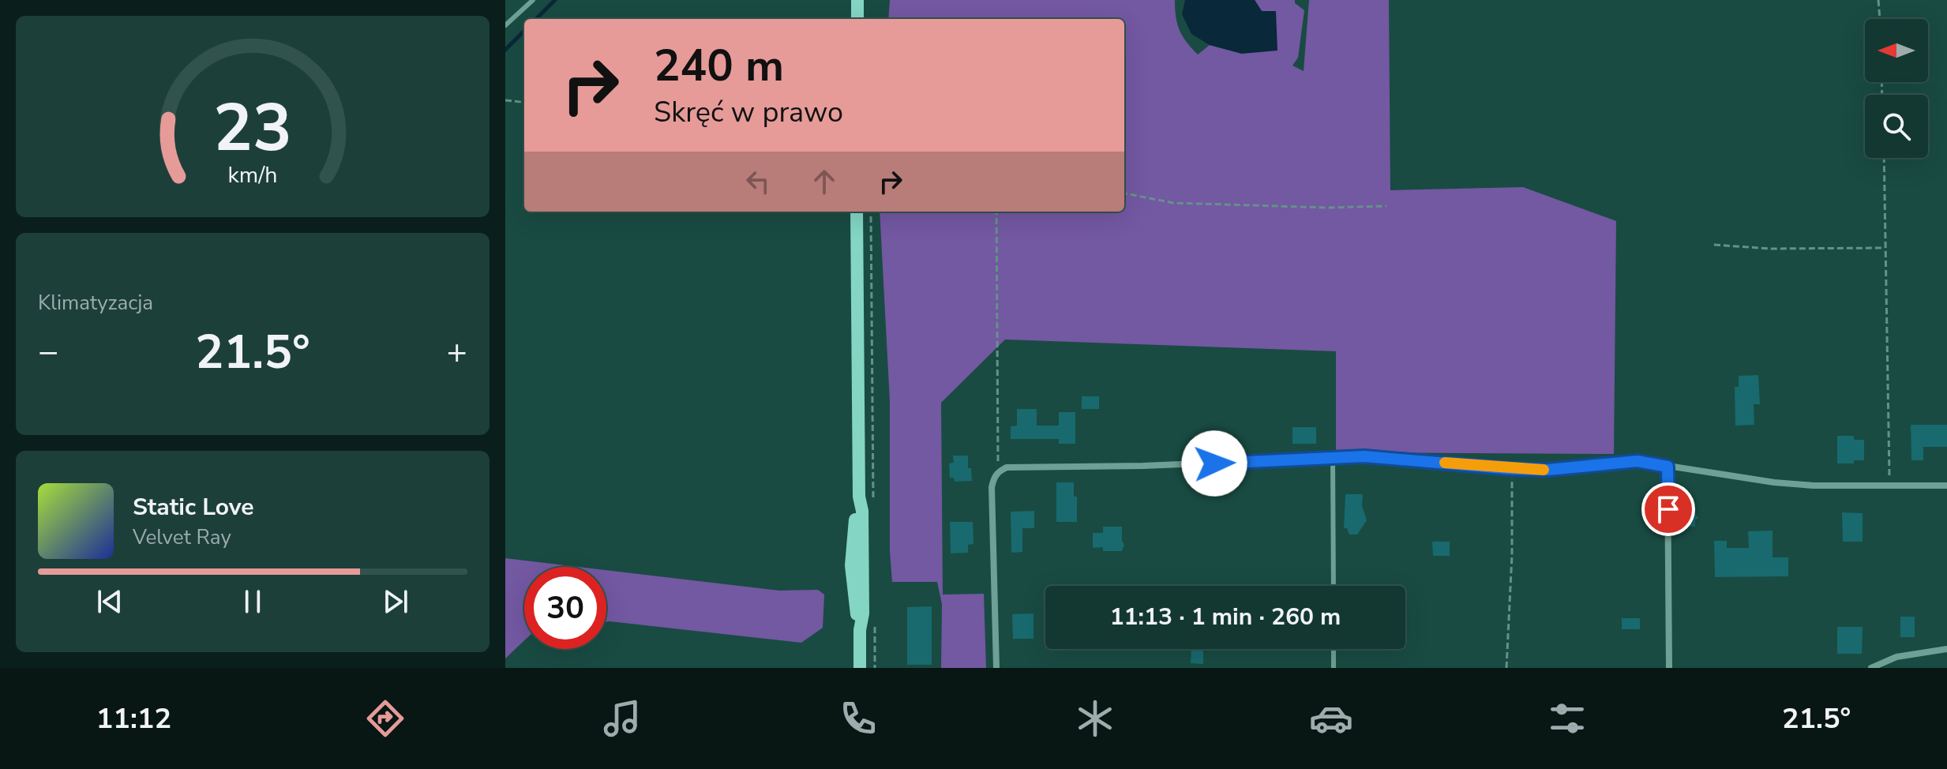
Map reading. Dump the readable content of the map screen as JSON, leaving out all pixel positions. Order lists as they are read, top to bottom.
{
  "north": "left",
  "page": {
    "turn": ["240 m", "Skręć w prawo"],
    "tile": "Klimatyzacja",
    "heat": ["−", "21.5°", "+"],
    "song": ["Static Love", "Velvet Ray"],
    "limit": "30",
    "trip": "11:13 · 1 min · 260 m",
    "tabs": ["11:12", "21.5°"],
    "gauge": ["23", "km/h"]
  }
}
